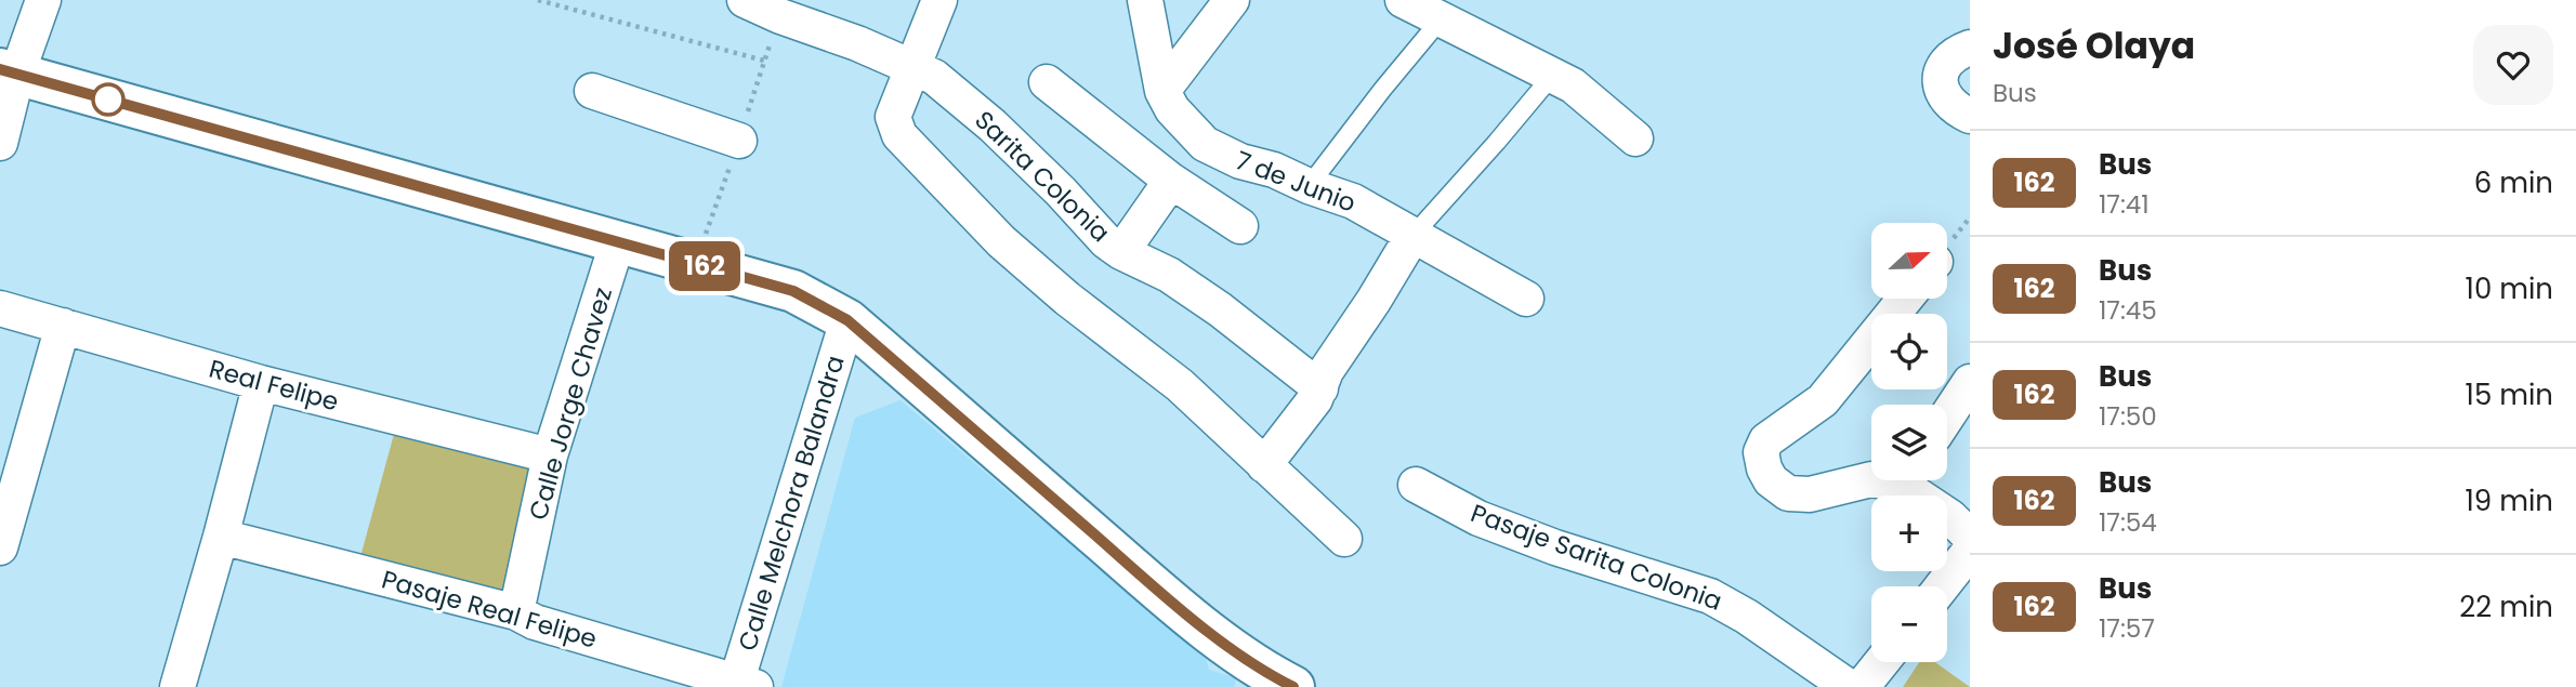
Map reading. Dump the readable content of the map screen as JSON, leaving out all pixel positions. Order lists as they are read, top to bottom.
{
  "streets": {
    "street": [
      "Sarita Colonia",
      "7 de Junio",
      "Real Felipe",
      "Calle Jorge Chavez",
      "Calle Melchora Balandra",
      "Pasaje Sarita Colonia",
      "Pasaje Real Felipe"
    ]
  },
  "crossings": [
    ["Real Felipe", "Calle Jorge Chavez"],
    ["Calle Jorge Chavez", "Pasaje Real Felipe"],
    ["Calle Melchora Balandra", "Pasaje Real Felipe"]
  ],
  "lines": ["bus line 162"],
  "north": "right",
  "page": {
    "on_map": "162",
    "heading": ["José Olaya", "Bus"],
    "list": [
      {
        "mark": "162",
        "name": "Bus",
        "note": "17:41",
        "value": "6 min"
      },
      {
        "mark": "162",
        "name": "Bus",
        "note": "17:45",
        "value": "10 min"
      },
      {
        "mark": "162",
        "name": "Bus",
        "note": "17:50",
        "value": "15 min"
      },
      {
        "mark": "162",
        "name": "Bus",
        "note": "17:54",
        "value": "19 min"
      },
      {
        "mark": "162",
        "name": "Bus",
        "note": "17:57",
        "value": "22 min"
      }
    ],
    "map_buttons": ["+", "−"]
  }
}
